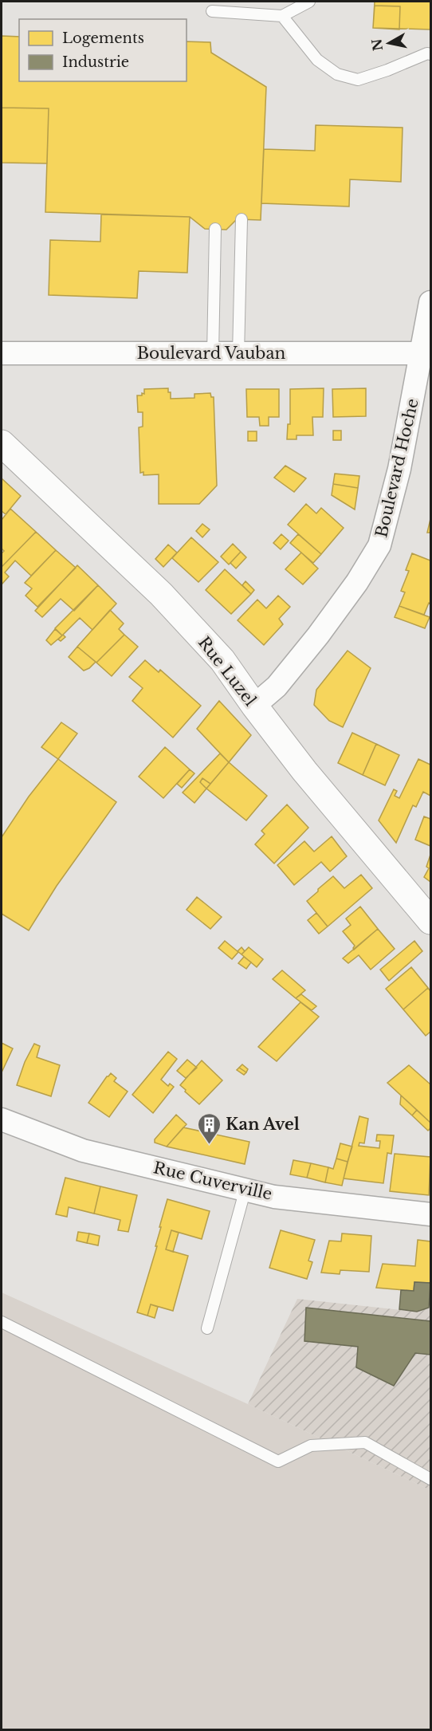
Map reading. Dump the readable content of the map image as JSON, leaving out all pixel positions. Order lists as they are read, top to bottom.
{
  "streets": {
    "street": [
      "Boulevard Vauban",
      "Boulevard Hoche",
      "Rue Luzel",
      "Rue Cuverville"
    ]
  },
  "crossings": [
    ["Boulevard Vauban", "Boulevard Hoche"],
    ["Boulevard Hoche", "Rue Luzel"]
  ],
  "places": {
    "building": ["Kan Avel"]
  },
  "legend": ["Logements", "Industrie"],
  "north": "left"
}
